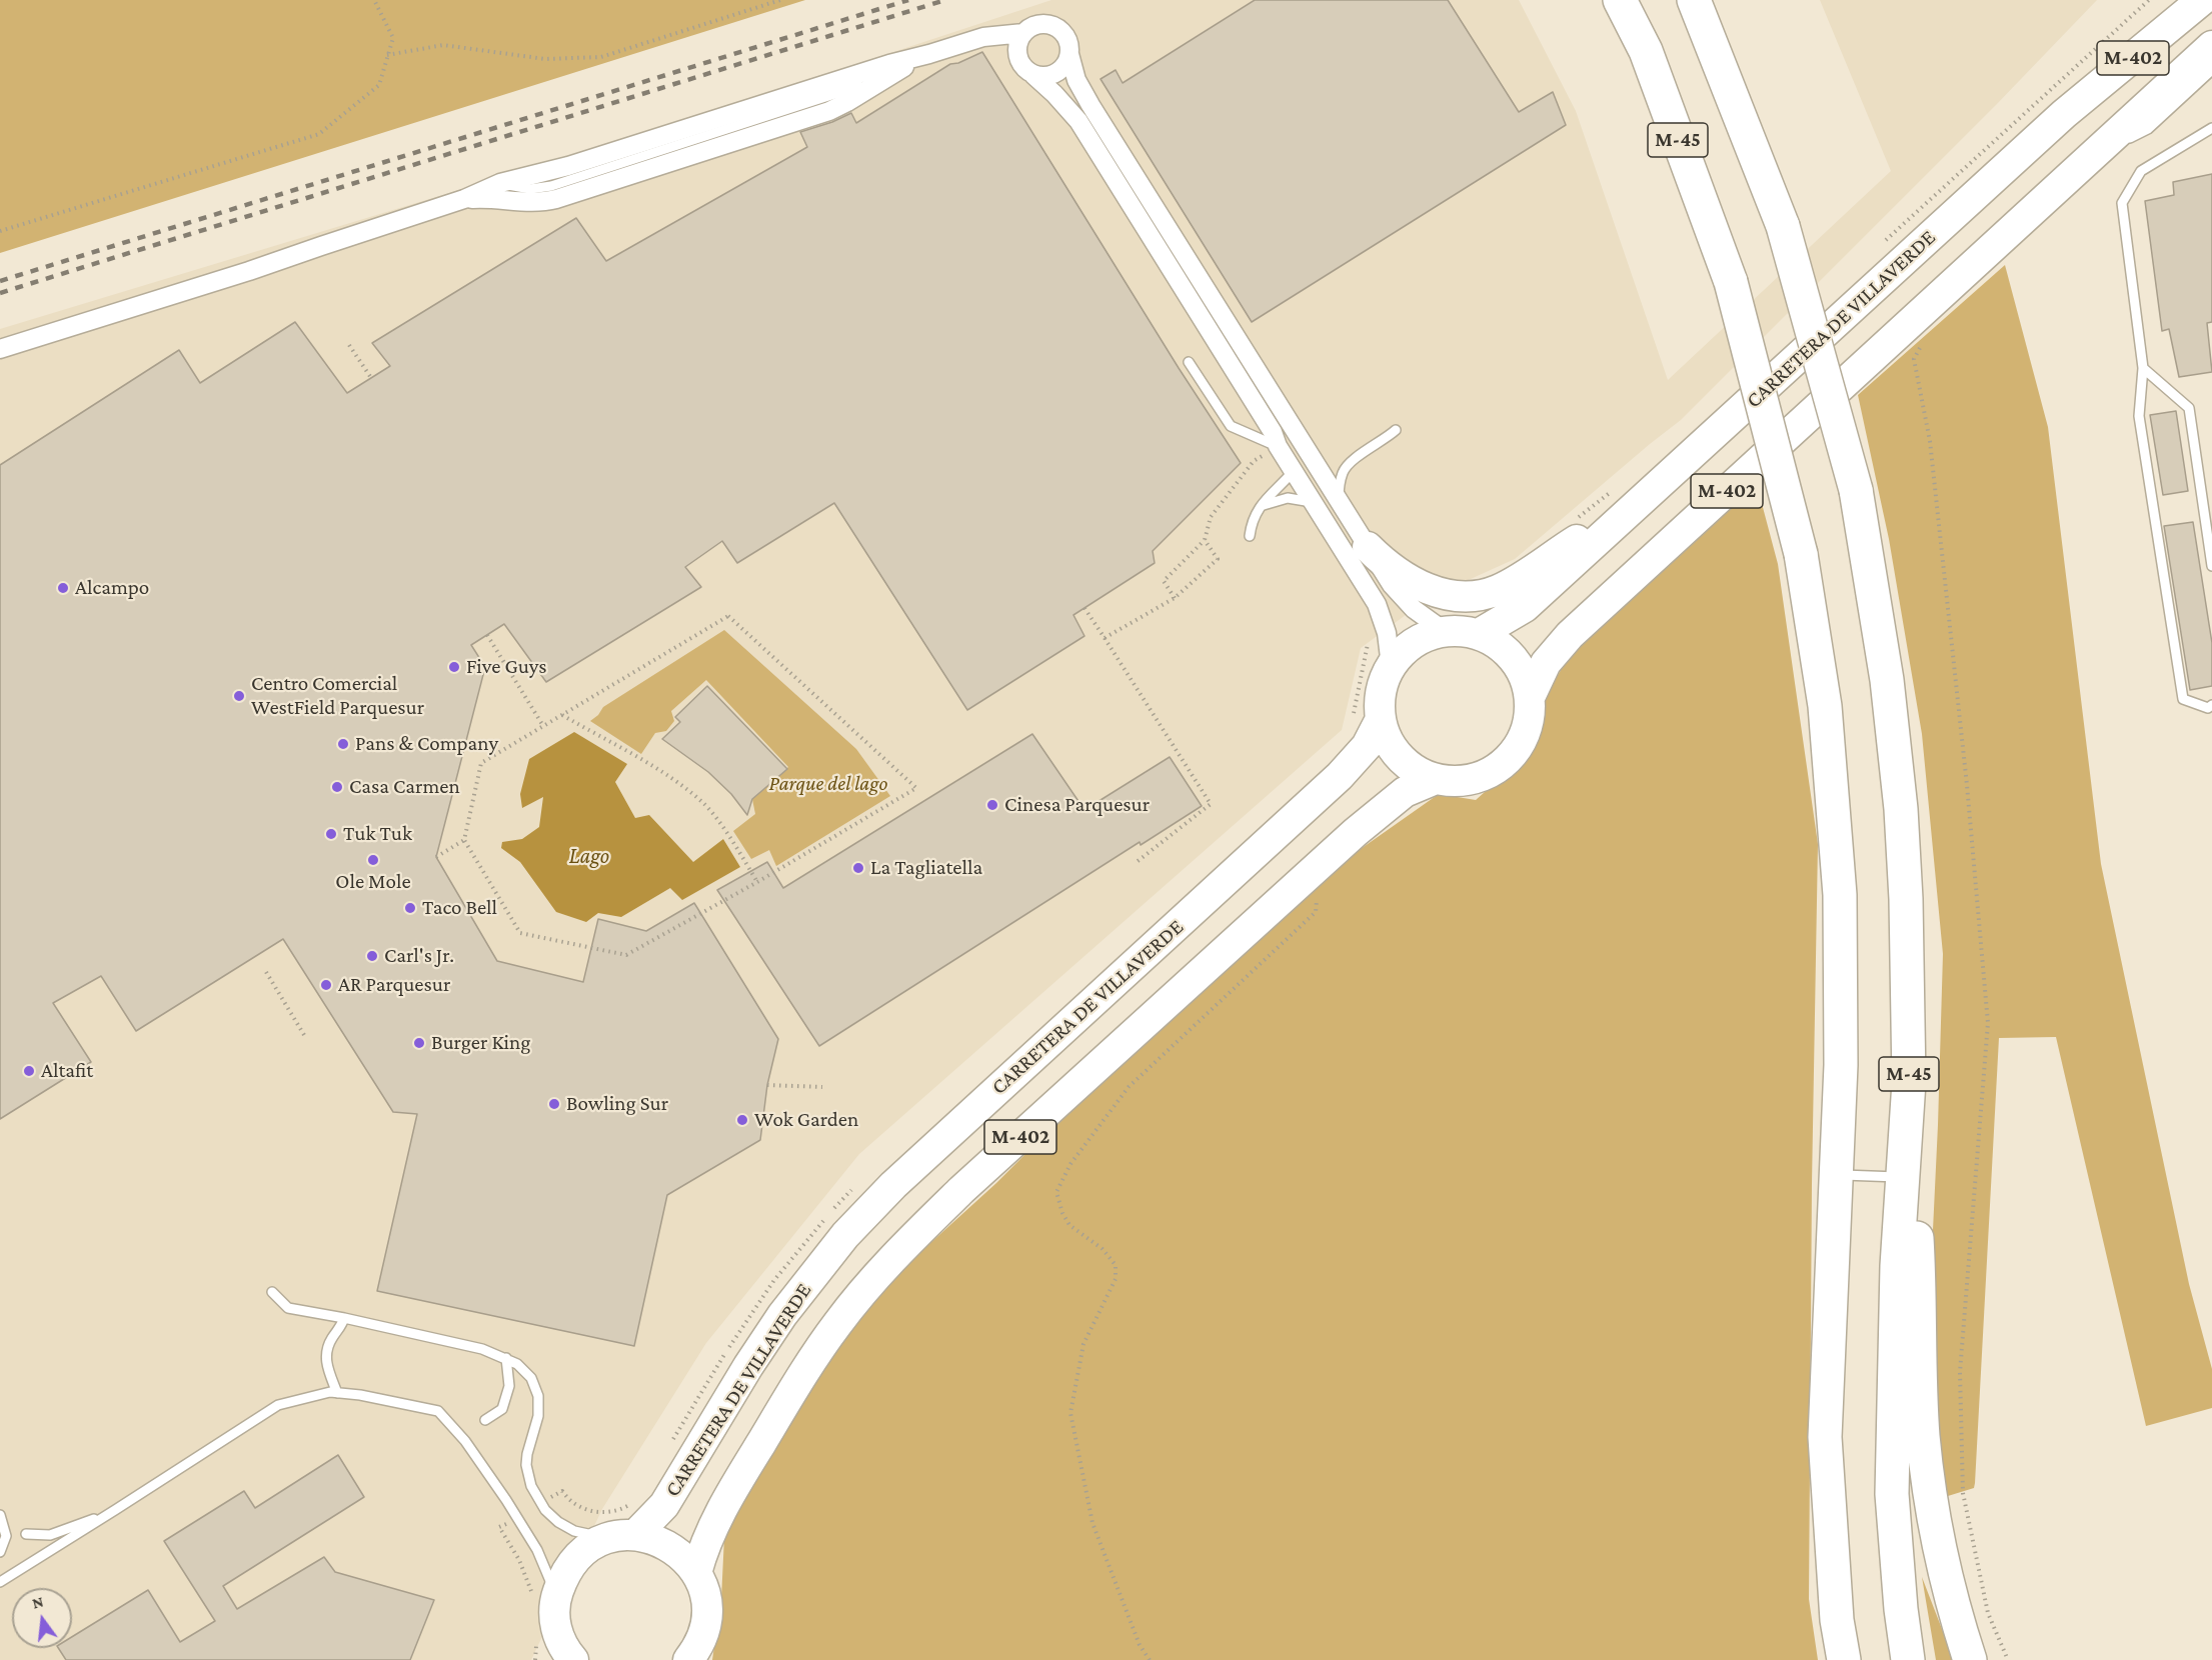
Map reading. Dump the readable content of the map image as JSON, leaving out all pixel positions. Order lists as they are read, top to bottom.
{
  "streets": {
    "highway": ["M-402", "M-45", "CARRETERA DE VILLAVERDE"]
  },
  "crossings": [
    ["M-402", "CARRETERA DE VILLAVERDE"]
  ],
  "water": ["Lago"],
  "parks": ["Parque del lago"],
  "places": [
    "Alcampo",
    "Five Guys",
    "Centro Comercial WestField Parquesur",
    "Pans & Company",
    "Casa Carmen",
    "Cinesa Parquesur",
    "Tuk Tuk",
    "Ole Mole",
    "La Tagliatella",
    "Taco Bell",
    "Carl's Jr.",
    "AR Parquesur",
    "Burger King",
    "Altafit",
    "Bowling Sur",
    "Wok Garden"
  ],
  "north": "top"
}
